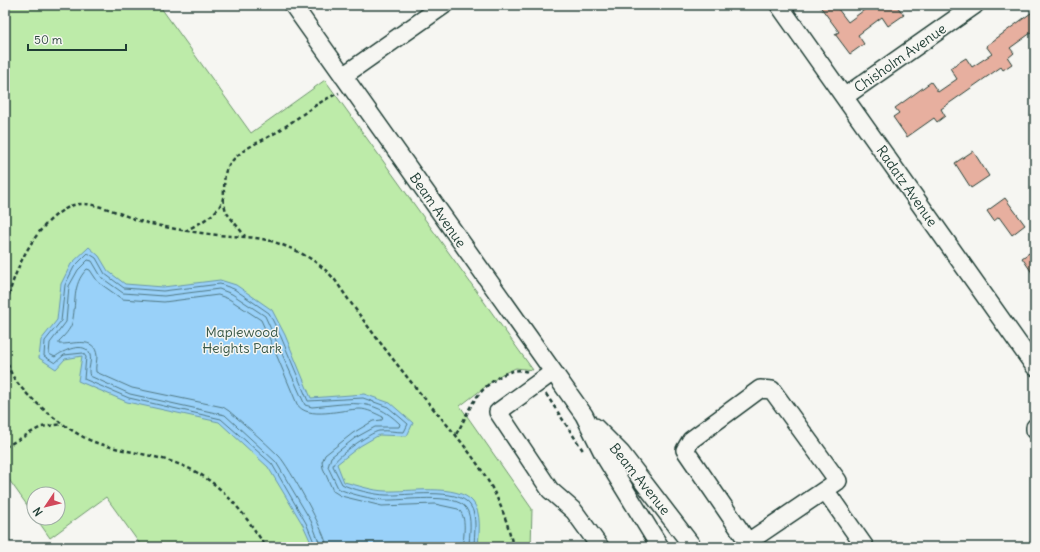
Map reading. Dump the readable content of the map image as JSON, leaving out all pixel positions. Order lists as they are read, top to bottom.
{
  "streets": {
    "street": ["Chisholm Avenue", "Radatz Avenue", "Beam Avenue"]
  },
  "crossings": [
    ["Chisholm Avenue", "Radatz Avenue"]
  ],
  "parks": ["Maplewood Heights Park"],
  "scale_bar": "50 m",
  "north": "bottom left"
}
